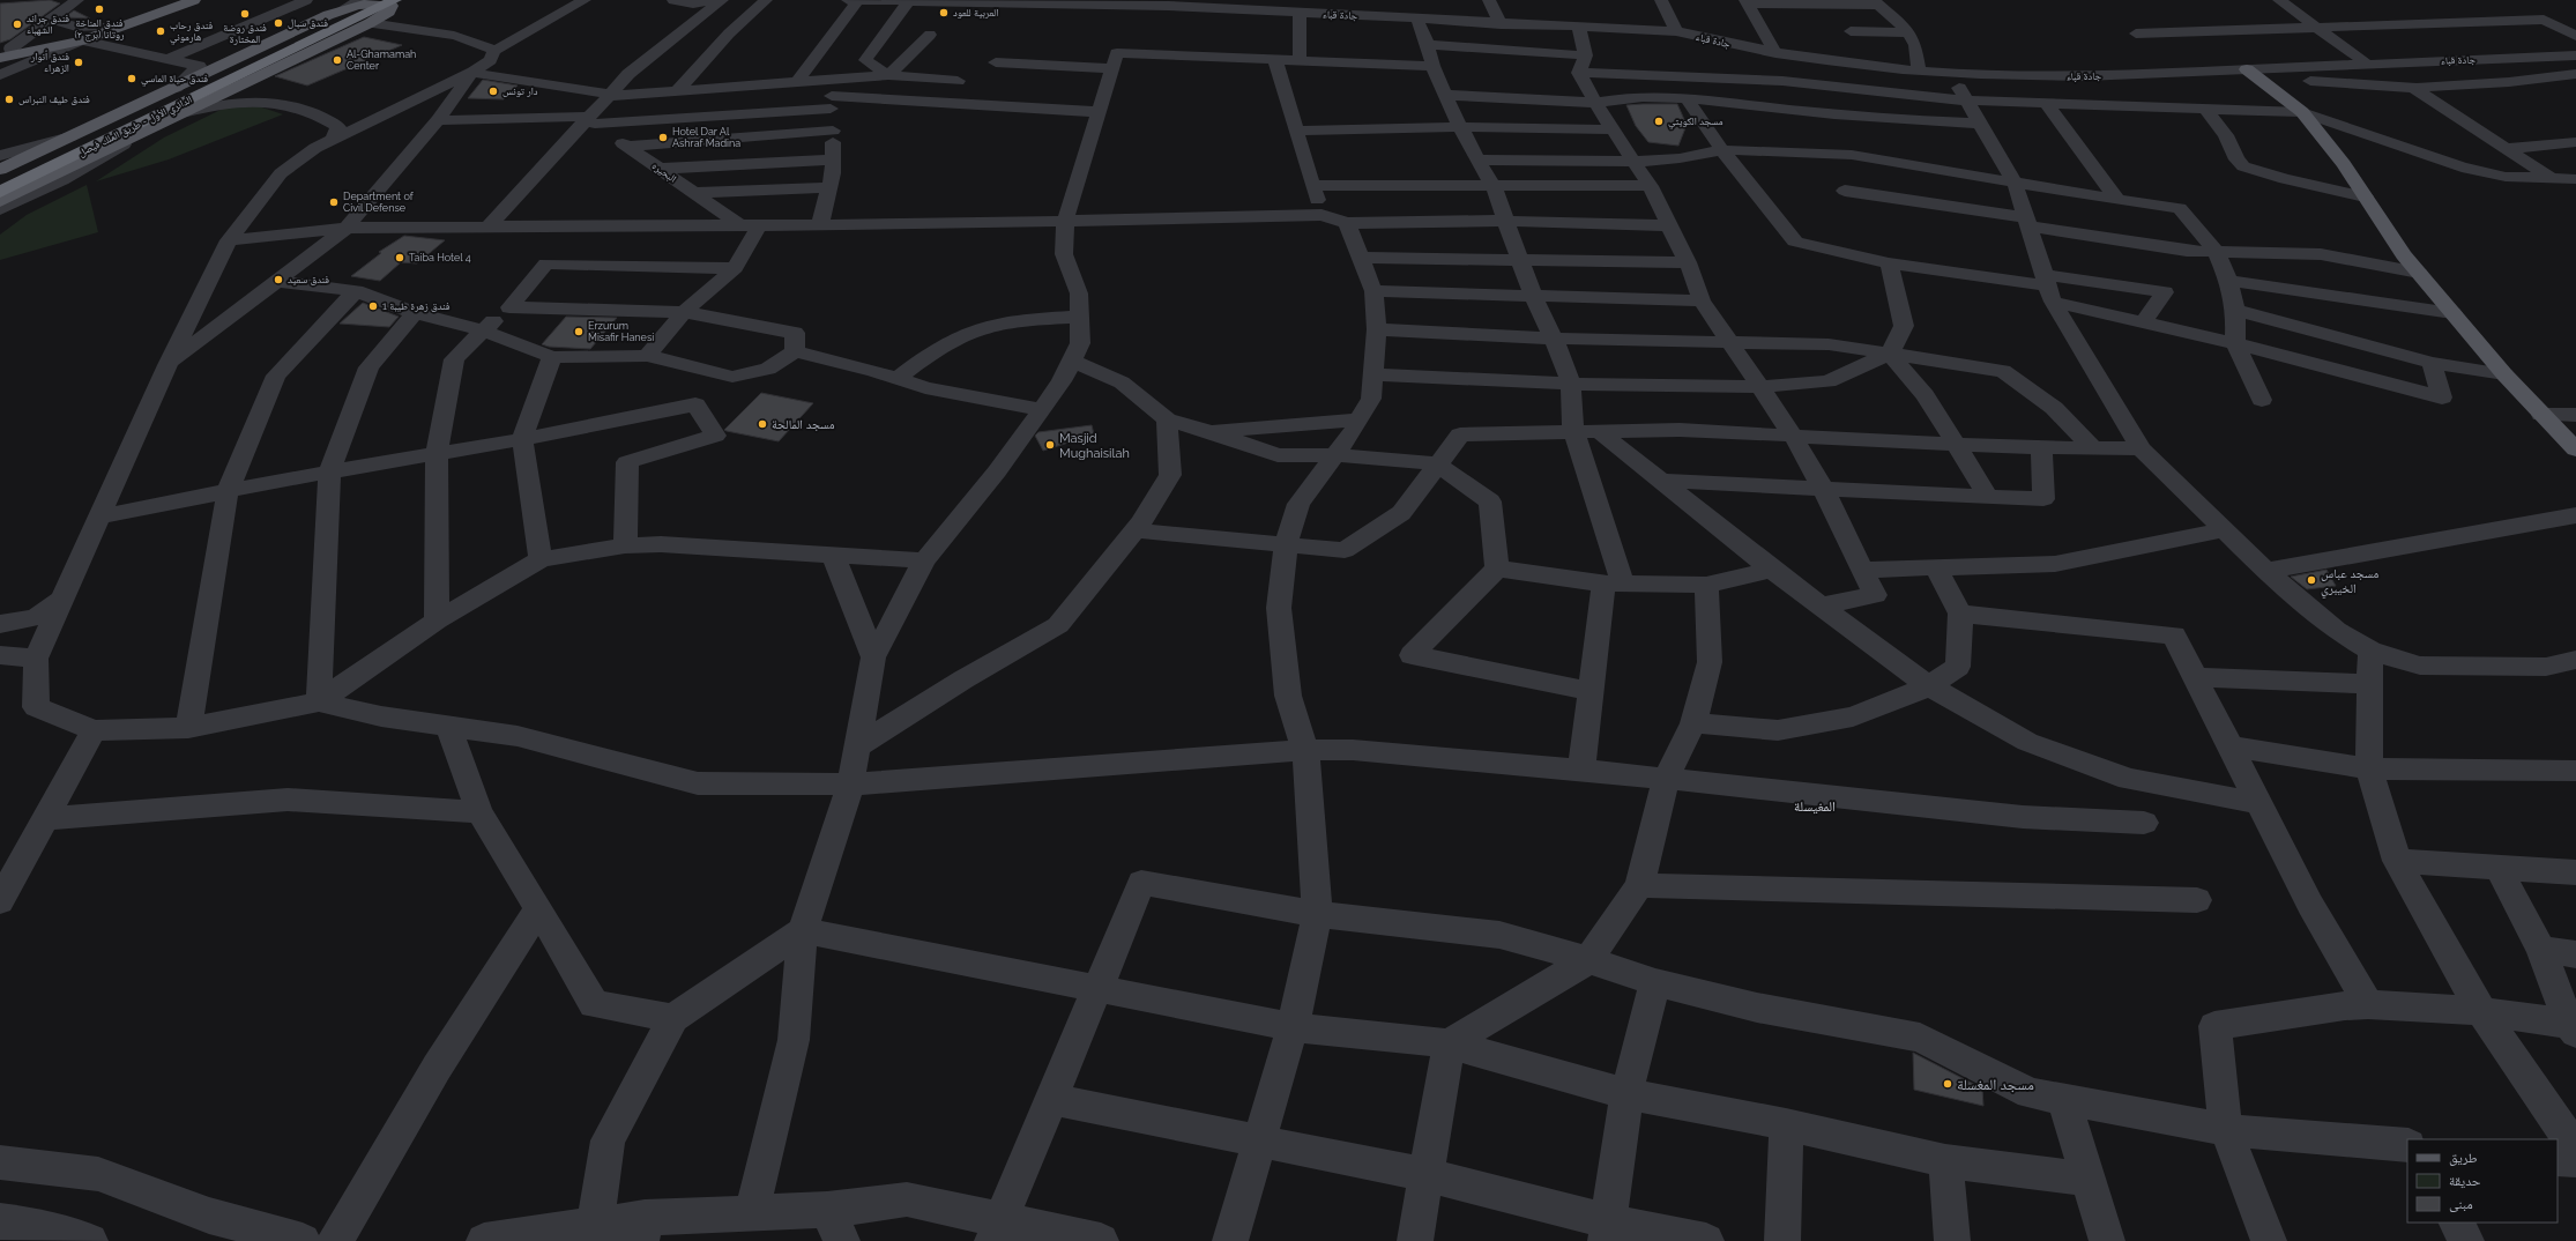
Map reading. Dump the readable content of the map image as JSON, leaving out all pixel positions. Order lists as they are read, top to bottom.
{
  "streets": {
    "highway": ["الدائري الأول - طريق الملك فيصل"],
    "street": ["جادة قباء", "البحيره"]
  },
  "districts": ["المغيسلة"],
  "places": [
    "فندق المناخة روتانا (برج ٢)",
    "العربية للعود",
    "فندق روضة المختارة",
    "فندق سبال",
    "فندق جراند الشهباء",
    "فندق رحاب هارموني",
    "Al-Ghamamah Center",
    "فندق أنوار الزهراء",
    "فندق حياة الماسي",
    "دار تونس",
    "فندق طيف النبراس",
    "مسجد الكويتي",
    "Hotel Dar Al Ashraf Madina",
    "Department of Civil Defense",
    "Taiba Hotel 4",
    "فندق سعيد",
    "فندق زهرة طيبة 1",
    "Erzurum Misafir Hanesi",
    "مسجد المالحة",
    "Masjid Mughaisilah",
    "مسجد عباس الخيبري",
    "مسجد المغسلة"
  ],
  "legend": ["طريق", "حديقة", "مبنى"]
}
